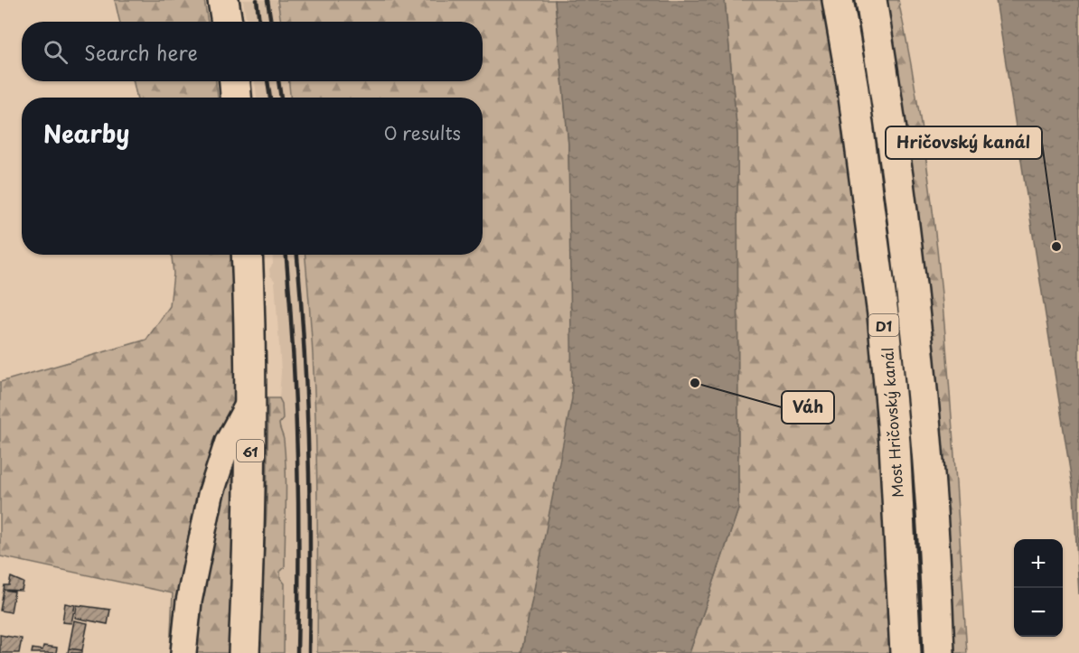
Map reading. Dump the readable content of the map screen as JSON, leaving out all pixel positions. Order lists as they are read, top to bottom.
{
  "streets": {
    "main road": ["D1", "Most Hričovský kanál", "61"]
  },
  "places": ["Hričovský kanál", "Váh"],
  "page": {
    "search": "Search here",
    "heading": ["Nearby", "0 results"],
    "map_buttons": ["+", "−"]
  }
}
